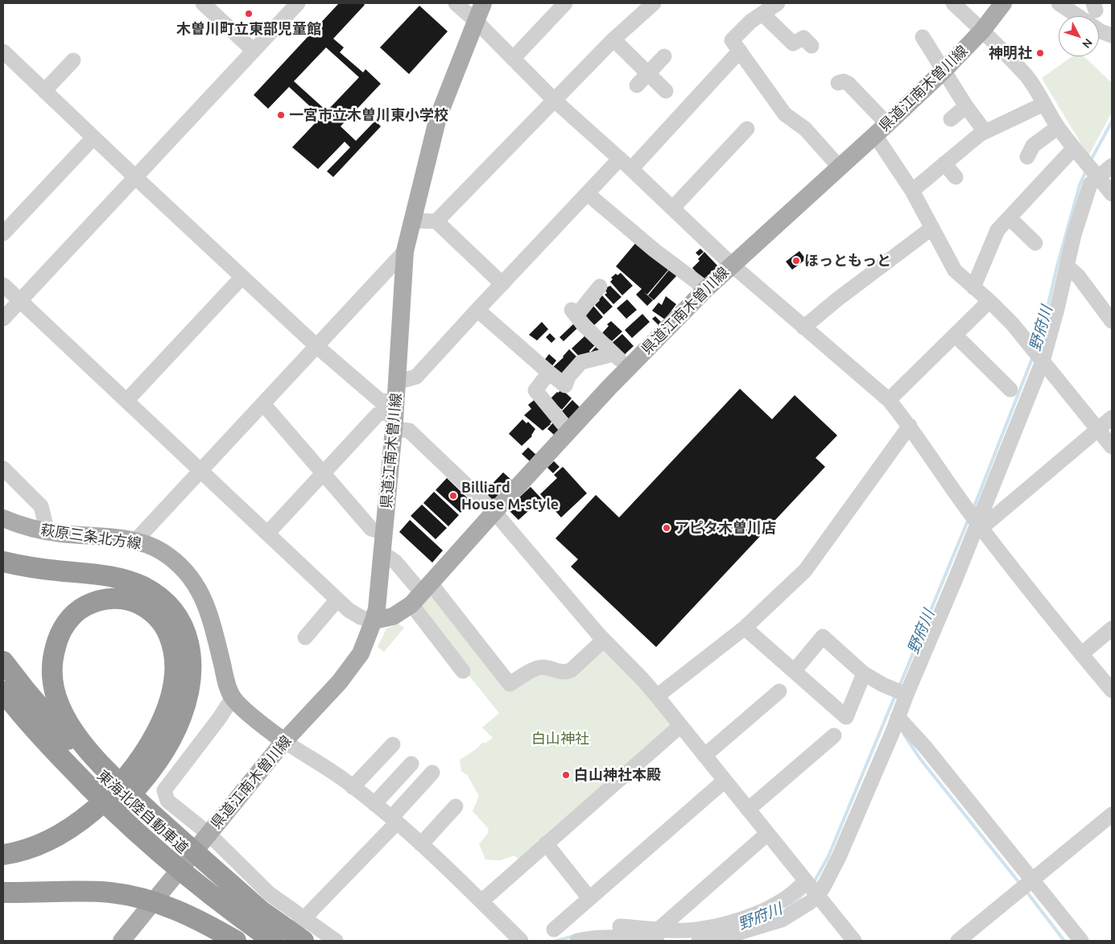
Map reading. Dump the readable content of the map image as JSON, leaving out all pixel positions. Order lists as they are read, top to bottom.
{
  "streets": {
    "highway": ["東海北陸自動車道"],
    "main road": ["県道江南木曽川線", "萩原三条北方線"]
  },
  "crossings": [
    ["県道江南木曽川線", "萩原三条北方線"]
  ],
  "water": ["野府川"],
  "parks": ["白山神社"],
  "places": [
    "木曽川町立東部児童館",
    "神明社",
    "一宮市立木曽川東小学校",
    "ほっともっと",
    "Billiard House M-style",
    "アピタ木曽川店",
    "白山神社本殿"
  ],
  "north": "bottom right"
}
